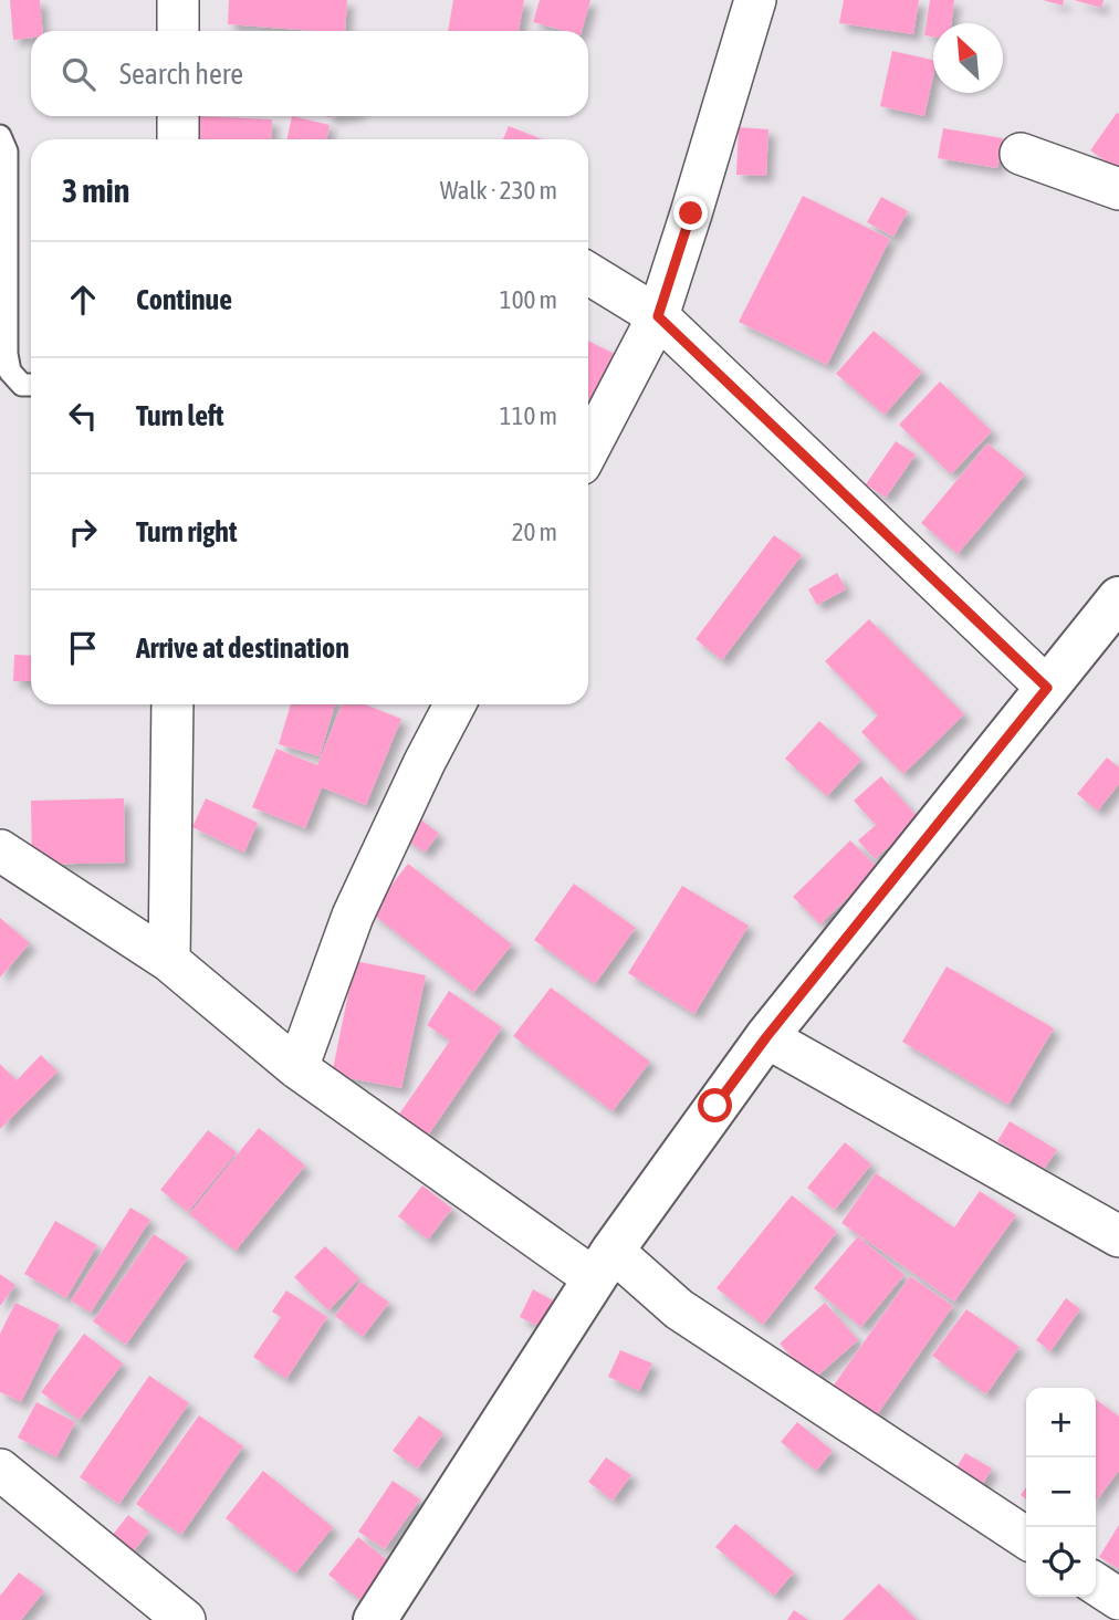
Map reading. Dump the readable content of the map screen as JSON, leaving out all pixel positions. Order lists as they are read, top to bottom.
{
  "north": "top left",
  "page": {
    "search": "Search here",
    "heading": ["3 min", "Walk · 230 m"],
    "list": [
      ["Continue", "100 m"],
      ["Turn left", "110 m"],
      ["Turn right", "20 m"],
      "Arrive at destination"
    ],
    "map_buttons": ["+", "−"]
  }
}
